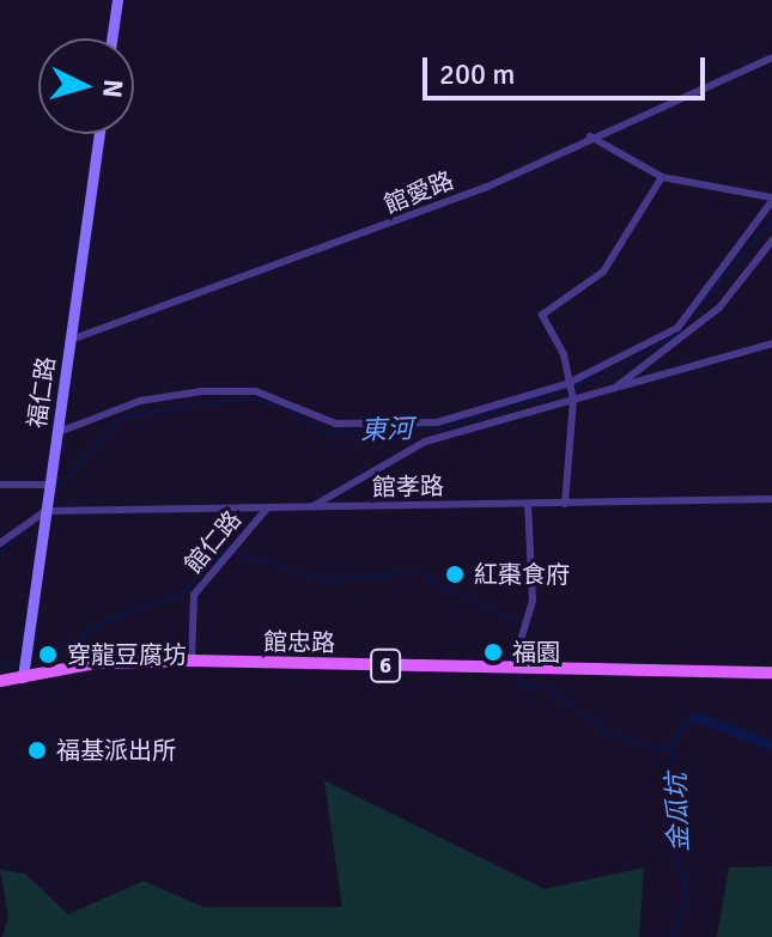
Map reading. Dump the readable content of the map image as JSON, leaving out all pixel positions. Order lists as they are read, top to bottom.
{
  "streets": {
    "main road": ["館忠路", "6"],
    "street": [
      "館愛路",
      "福仁路",
      "館孝路",
      "館仁路"
    ]
  },
  "crossings": [
    ["館愛路", "福仁路"],
    ["福仁路", "館孝路"],
    ["福仁路", "館忠路"],
    ["館孝路", "館仁路"],
    ["館仁路", "館忠路"]
  ],
  "water": ["東河", "金瓜坑"],
  "places": [
    "紅棗食府",
    "福園",
    "穿龍豆腐坊",
    "福基派出所"
  ],
  "scale_bar": "200 m",
  "north": "right"
}
